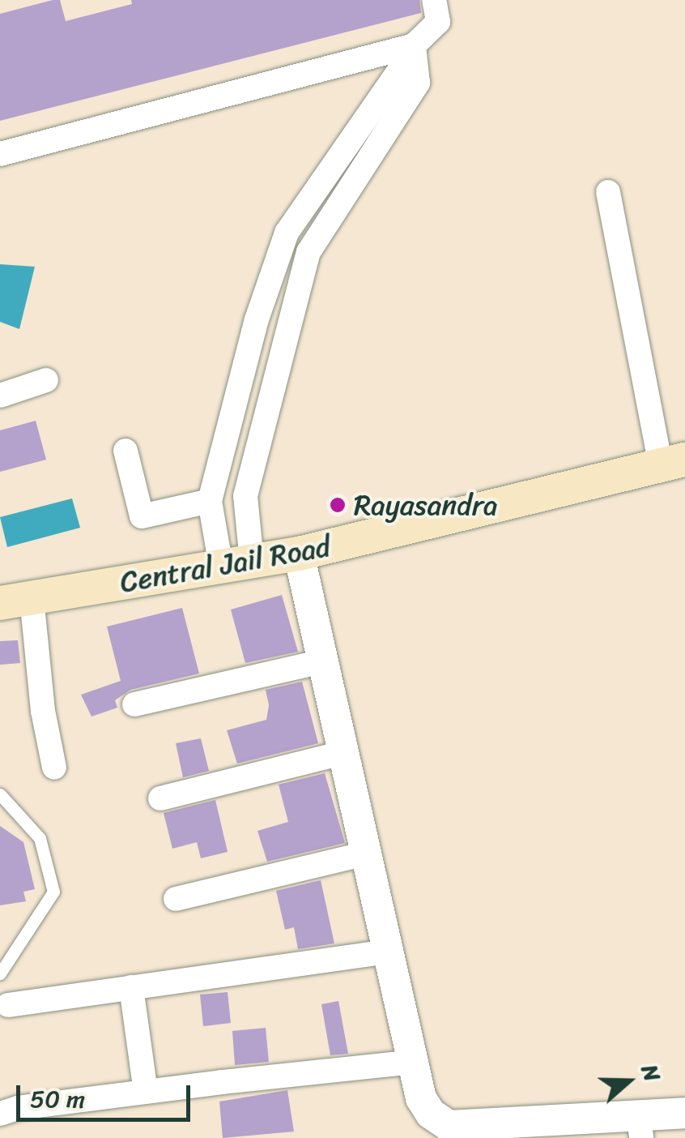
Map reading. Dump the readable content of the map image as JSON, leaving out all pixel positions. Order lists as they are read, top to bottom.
{
  "streets": {
    "main road": ["Central Jail Road"]
  },
  "places": ["Rayasandra"],
  "scale_bar": "50 m",
  "north": "right"
}
